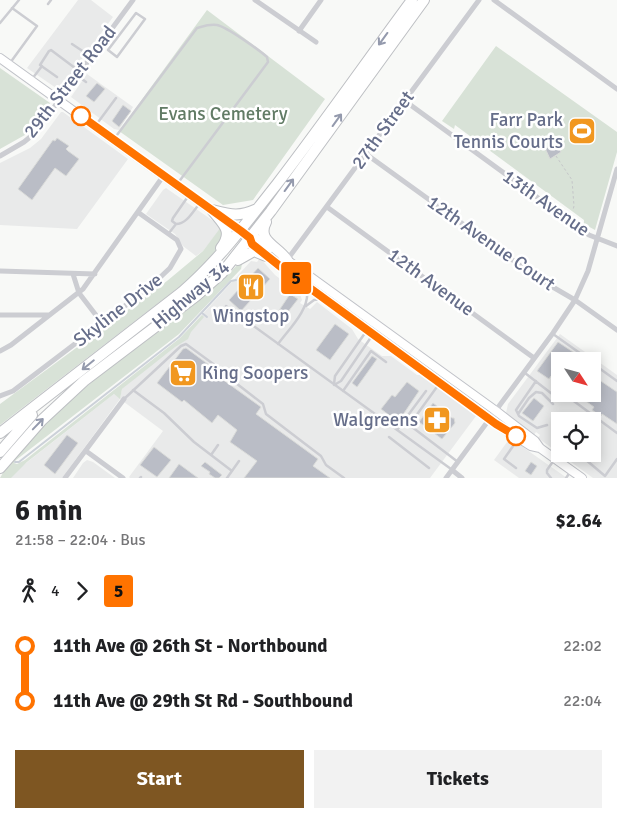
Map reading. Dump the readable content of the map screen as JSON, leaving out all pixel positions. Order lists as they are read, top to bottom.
{
  "streets": {
    "highway": ["Highway 34"],
    "street": [
      "29th Street Road",
      "27th Street",
      "13th Avenue",
      "12th Avenue Court",
      "12th Avenue",
      "Skyline Drive"
    ]
  },
  "crossings": [
    ["27th Street", "13th Avenue"],
    ["27th Street", "12th Avenue Court"],
    ["27th Street", "12th Avenue"]
  ],
  "parks": ["Evans Cemetery"],
  "places": {
    "sports": ["Farr Park Tennis Courts"],
    "restaurant": ["Wingstop"],
    "supermarket": ["King Soopers"],
    "pharmacy": ["Walgreens"]
  },
  "lines": ["bus line 5"],
  "north": "bottom right",
  "page": {
    "on_map": "5",
    "heading": ["6 min", "21:58 – 22:04 · Bus", "$2.64"],
    "legs": ["4", "5"],
    "list": [
      {
        "name": "11th Ave @ 26th St - Northbound",
        "value": "22:02"
      },
      {
        "name": "11th Ave @ 29th St Rd - Southbound",
        "value": "22:04"
      }
    ],
    "buttons": ["Start", "Tickets"]
  }
}
